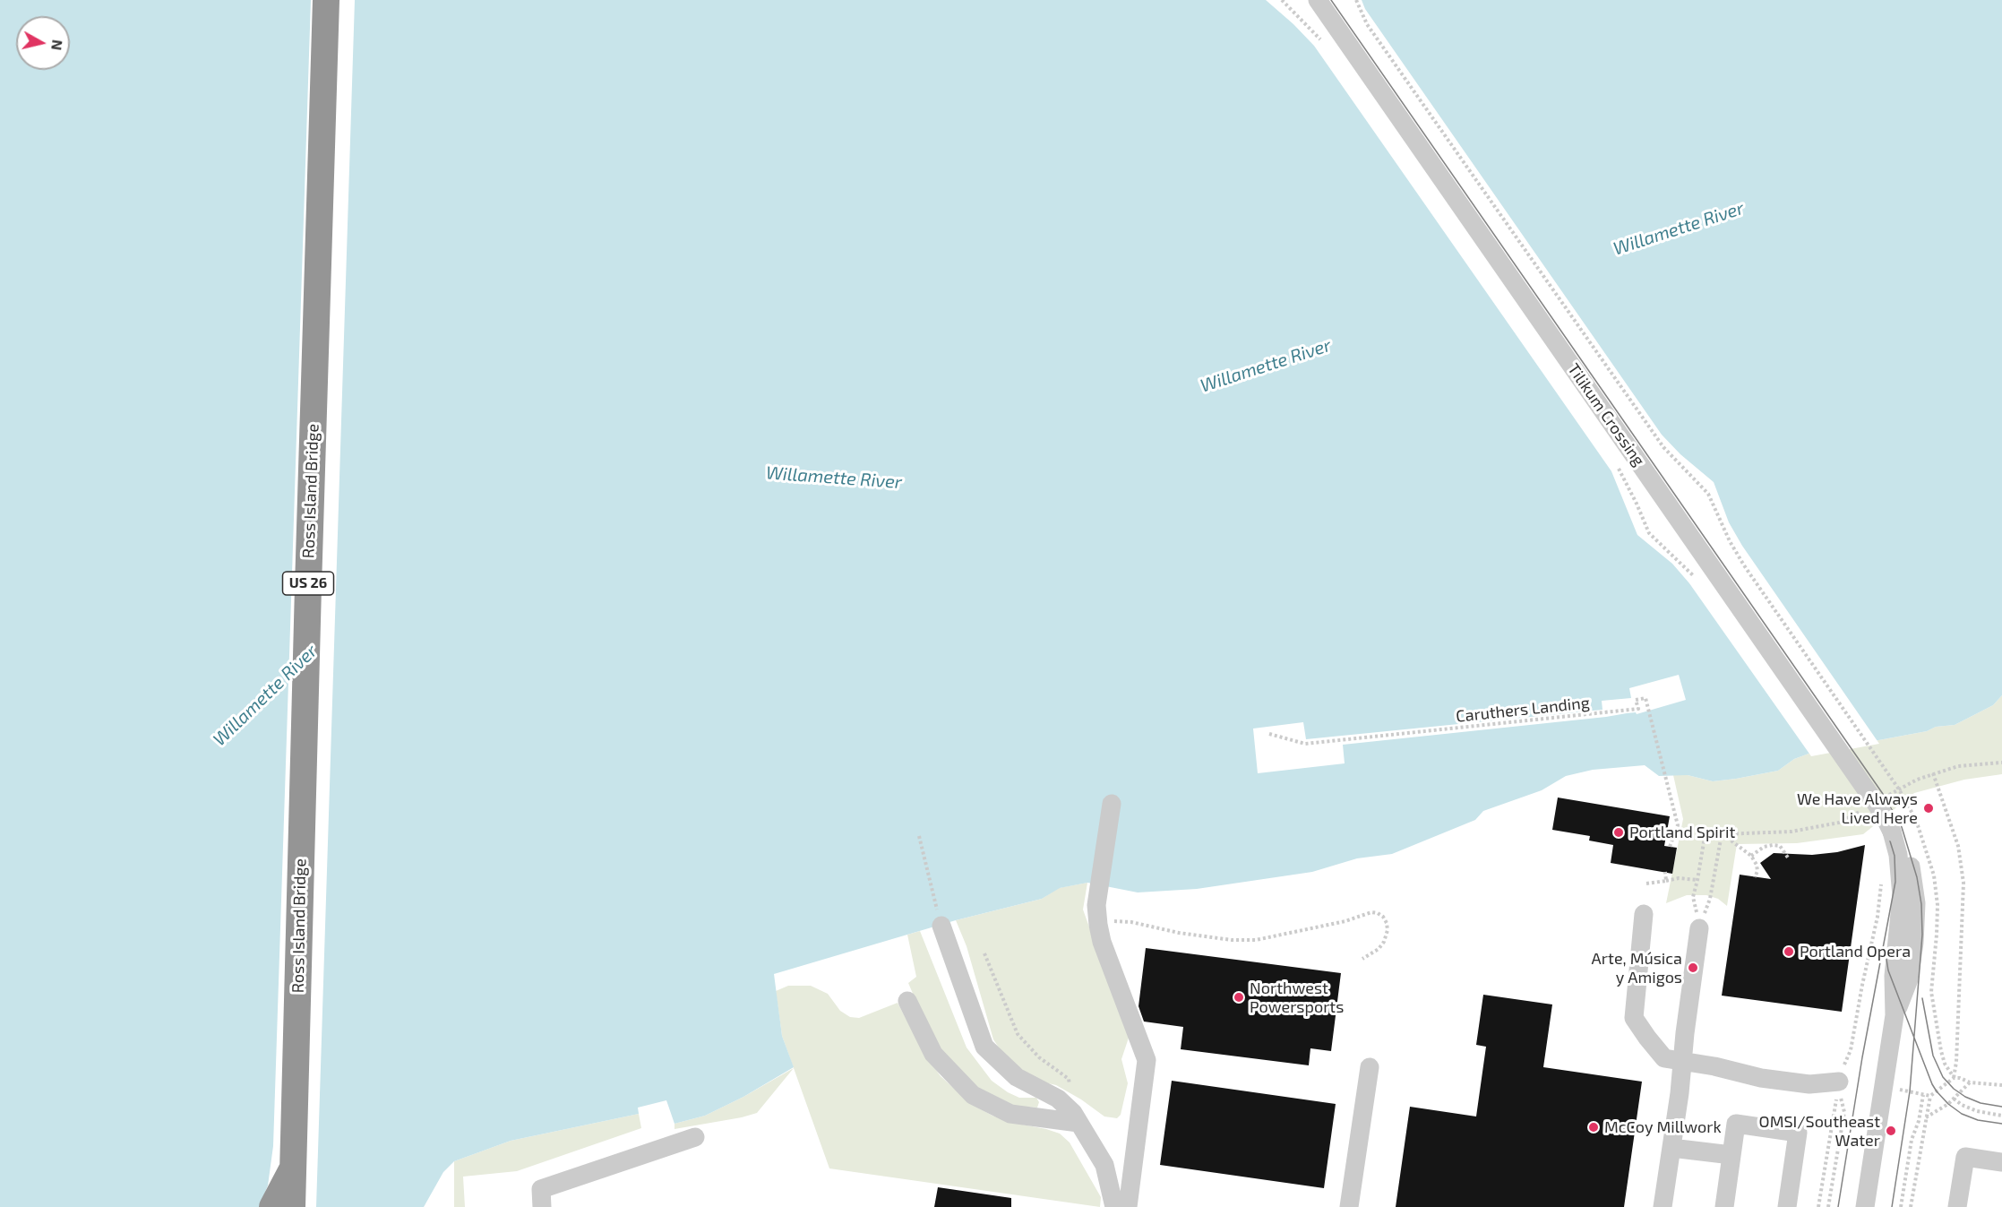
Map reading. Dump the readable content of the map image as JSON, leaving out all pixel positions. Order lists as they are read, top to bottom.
{
  "streets": {
    "highway": ["Ross Island Bridge", "US 26"],
    "street": ["Tilikum Crossing"],
    "path": ["Caruthers Landing"]
  },
  "water": ["Willamette River"],
  "places": [
    "We Have Always Lived Here",
    "Portland Spirit",
    "Portland Opera",
    "Arte, Música y Amigos",
    "Northwest Powersports",
    "McCoy Millwork",
    "OMSI/Southeast Water"
  ],
  "north": "right"
}
